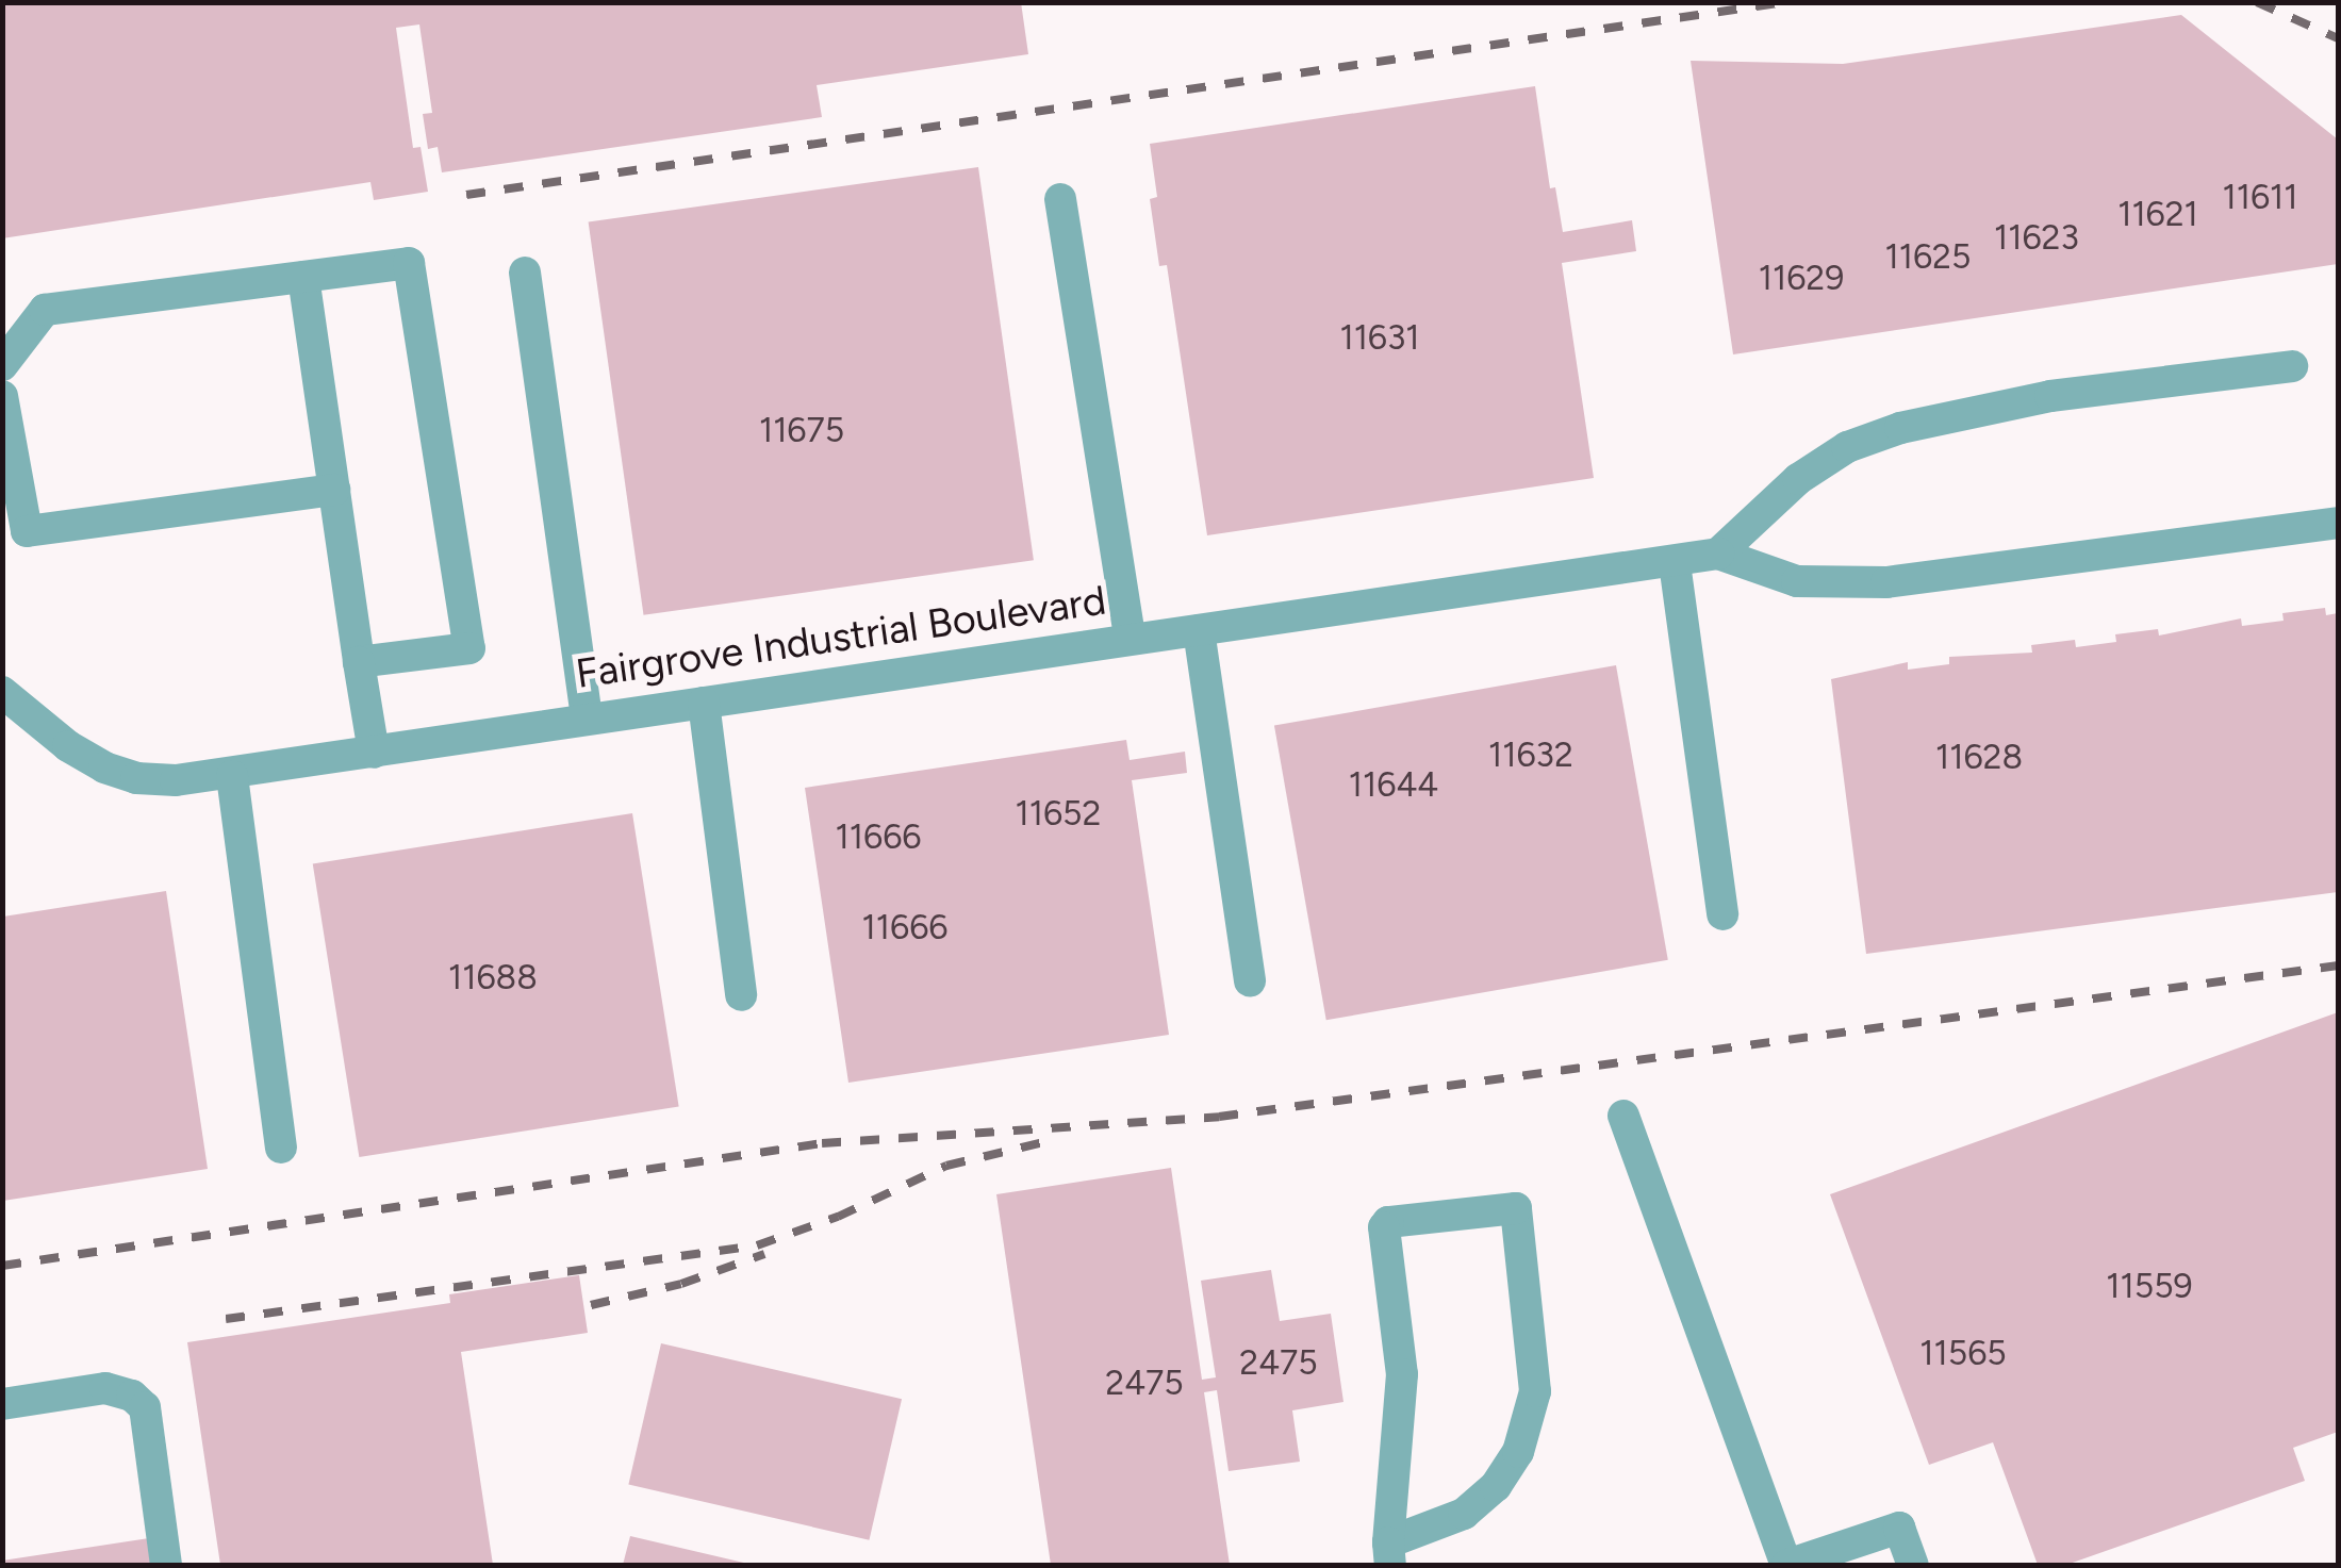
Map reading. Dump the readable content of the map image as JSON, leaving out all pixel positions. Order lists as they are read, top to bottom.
{
  "streets": {
    "street": ["Fairgrove Industrial Boulevard"]
  },
  "house_numbers": [
    "11611",
    "11621",
    "11623",
    "11625",
    "11629",
    "11631",
    "11675",
    "11632",
    "11628",
    "11644",
    "11652",
    "11666",
    "11666",
    "11688",
    "11559",
    "11565",
    "2475",
    "2475"
  ]
}
